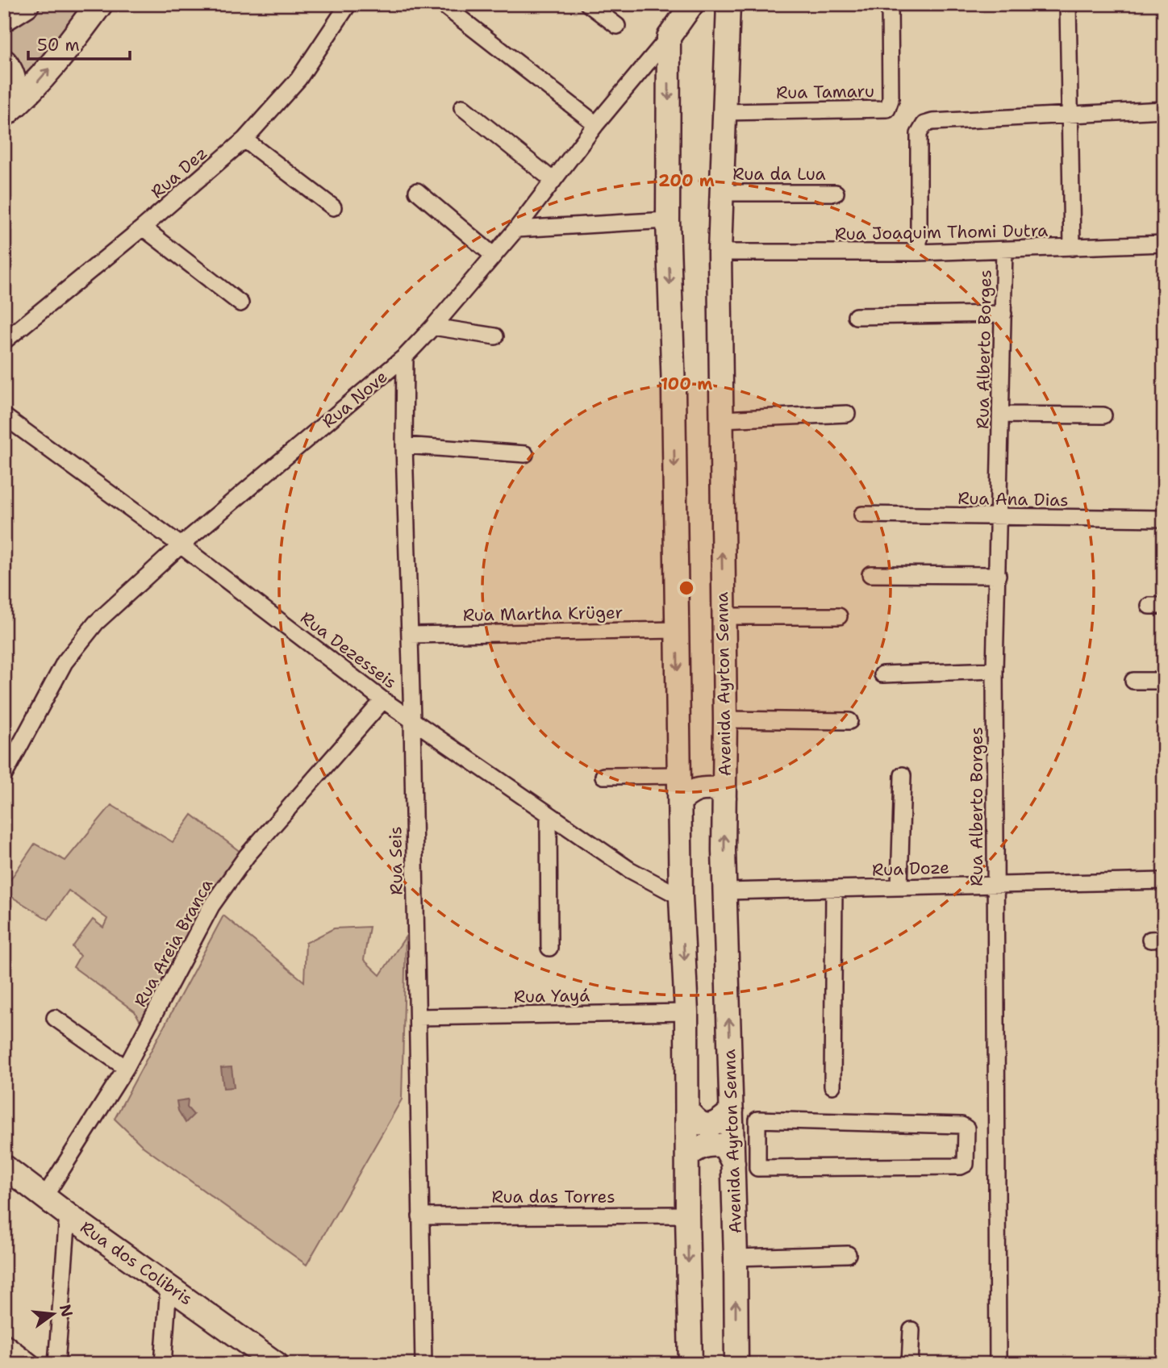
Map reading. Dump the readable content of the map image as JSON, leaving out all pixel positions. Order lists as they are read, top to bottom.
{
  "streets": {
    "street": [
      "Rua Tamaru",
      "Rua Dez",
      "Rua da Lua",
      "Rua Joaquim Thomi Dutra",
      "Rua Alberto Borges",
      "Rua Nove",
      "Rua Ana Dias",
      "Rua Martha Krüger",
      "Rua Dezesseis",
      "Avenida Ayrton Senna",
      "Rua Seis",
      "Rua Doze",
      "Rua Areia Branca",
      "Rua Yayá",
      "Rua das Torres",
      "Rua dos Colibris"
    ]
  },
  "crossings": [
    ["Rua Tamaru", "Avenida Ayrton Senna"],
    ["Rua da Lua", "Avenida Ayrton Senna"],
    ["Rua Joaquim Thomi Dutra", "Rua Alberto Borges"],
    ["Rua Joaquim Thomi Dutra", "Avenida Ayrton Senna"],
    ["Rua Alberto Borges", "Rua Ana Dias"],
    ["Rua Alberto Borges", "Rua Doze"],
    ["Rua Nove", "Rua Dezesseis"],
    ["Rua Nove", "Rua Seis"],
    ["Rua Martha Krüger", "Rua Seis"],
    ["Rua Dezesseis", "Rua Seis"],
    ["Rua Dezesseis", "Rua Areia Branca"],
    ["Avenida Ayrton Senna", "Rua Doze"],
    ["Rua Seis", "Rua Yayá"],
    ["Rua Seis", "Rua das Torres"],
    ["Rua Areia Branca", "Rua dos Colibris"]
  ],
  "scale_bar": "50 m",
  "north": "right",
  "rings": ["200 m", "100 m"]
}
